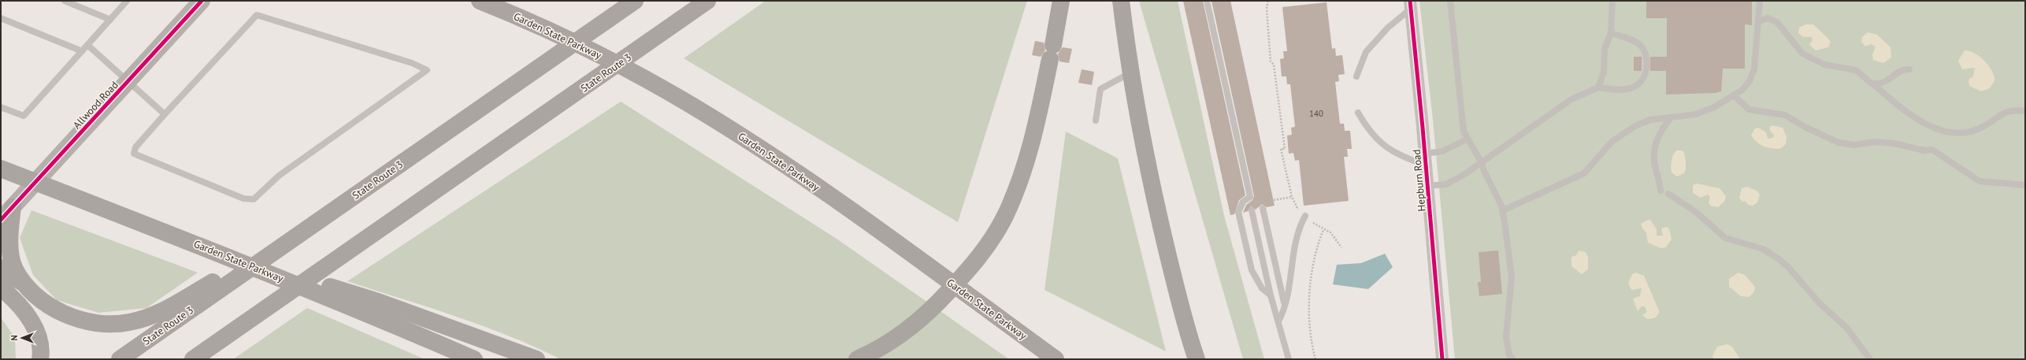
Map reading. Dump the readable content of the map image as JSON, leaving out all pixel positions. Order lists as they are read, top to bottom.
{
  "streets": {
    "highway": ["Garden State Parkway", "State Route 3"],
    "main road": ["Allwood Road"],
    "street": ["Hepburn Road"]
  },
  "house_numbers": ["140"],
  "north": "left"
}
